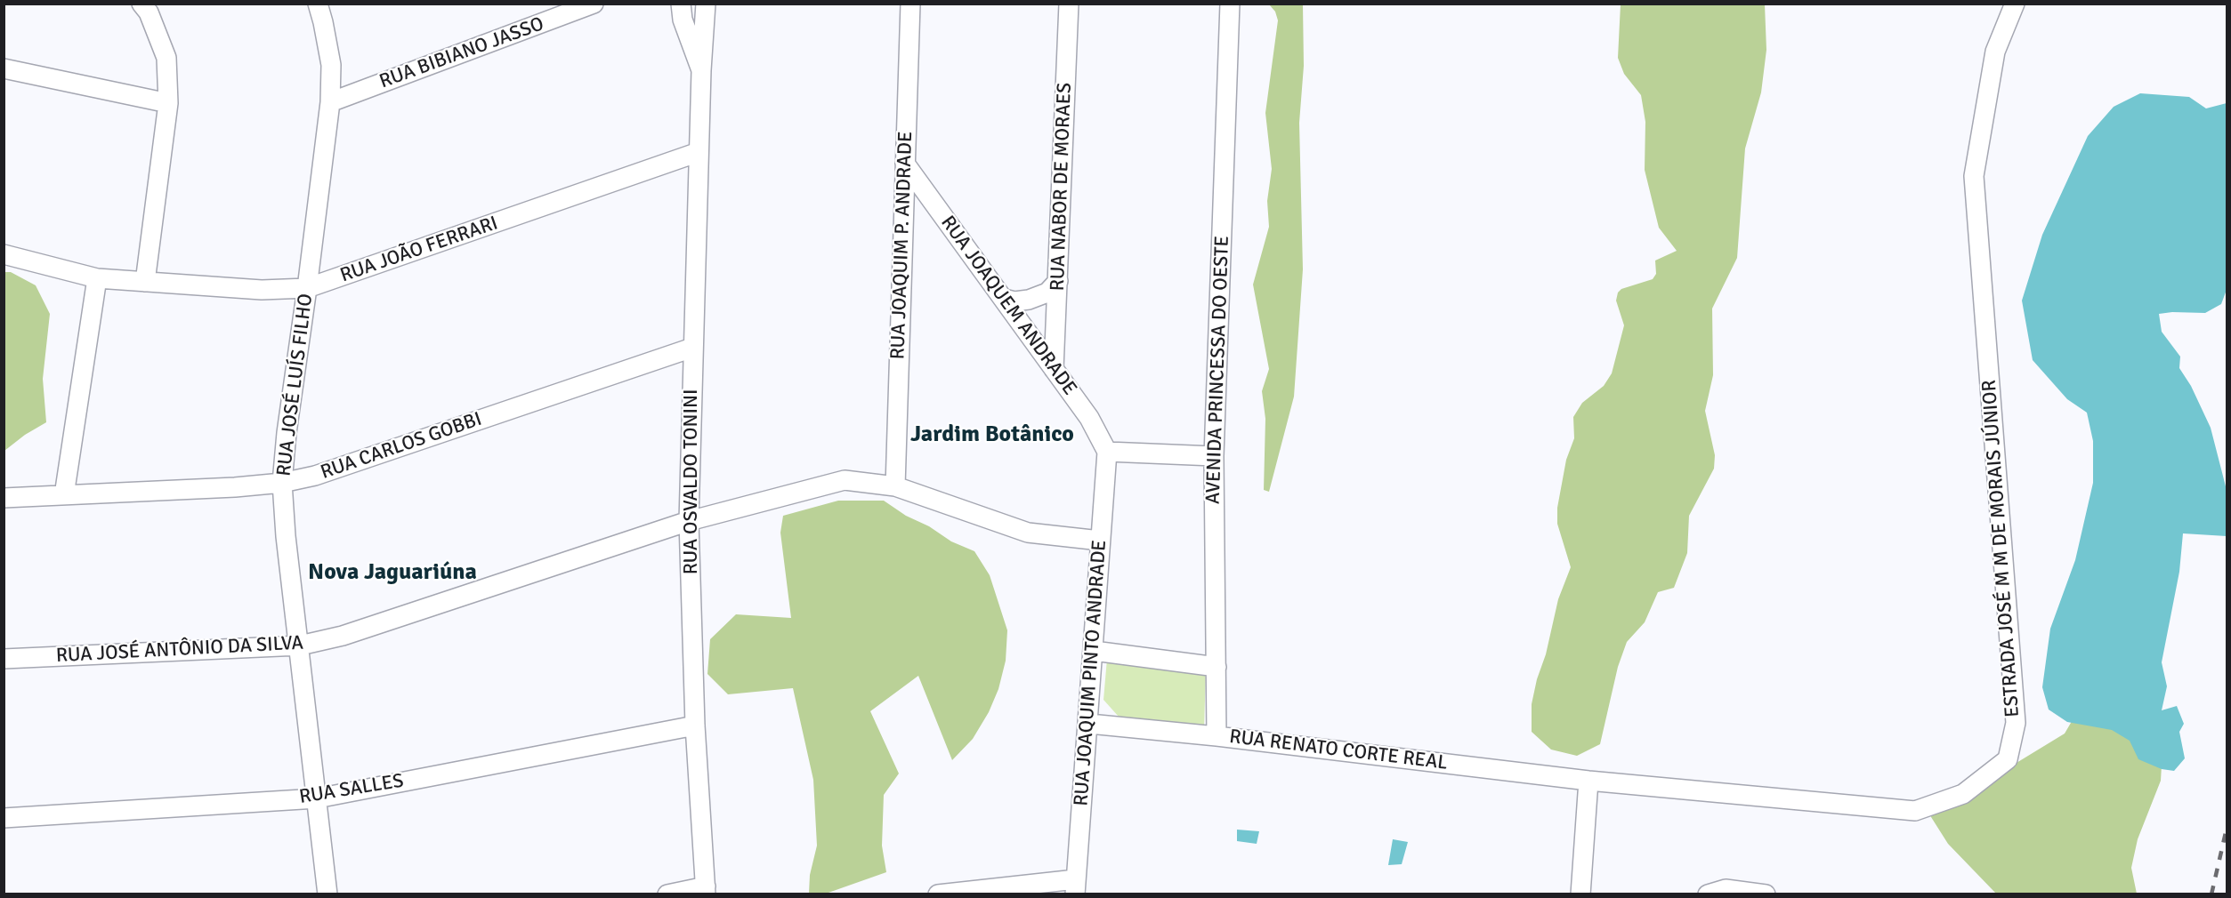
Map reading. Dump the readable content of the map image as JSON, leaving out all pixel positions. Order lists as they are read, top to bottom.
{
  "streets": {
    "street": [
      "RUA BIBIANO JASSO",
      "RUA NABOR DE MORAES",
      "RUA JOAQUIM P. ANDRADE",
      "RUA JOÃO FERRARI",
      "RUA JOAQUEM ANDRADE",
      "AVENIDA PRINCESSA DO OESTE",
      "RUA JOSÉ LUÍS FILHO",
      "RUA CARLOS GOBBI",
      "RUA OSVALDO TONINI",
      "ESTRADA JOSÉ M M DE MORAIS JÚNIOR",
      "RUA JOSÉ ANTÔNIO DA SILVA",
      "RUA JOAQUIM PINTO ANDRADE",
      "RUA RENATO CORTE REAL",
      "RUA SALLES"
    ]
  },
  "crossings": [
    ["RUA BIBIANO JASSO", "RUA JOSÉ LUÍS FILHO"],
    ["RUA NABOR DE MORAES", "RUA JOAQUEM ANDRADE"],
    ["RUA JOAQUIM P. ANDRADE", "RUA JOAQUEM ANDRADE"],
    ["RUA JOAQUIM P. ANDRADE", "RUA JOSÉ ANTÔNIO DA SILVA"],
    ["RUA JOÃO FERRARI", "RUA JOSÉ LUÍS FILHO"],
    ["RUA JOÃO FERRARI", "RUA OSVALDO TONINI"],
    ["RUA JOAQUEM ANDRADE", "RUA JOAQUIM PINTO ANDRADE"],
    ["AVENIDA PRINCESSA DO OESTE", "RUA RENATO CORTE REAL"],
    ["RUA JOSÉ LUÍS FILHO", "RUA CARLOS GOBBI"],
    ["RUA JOSÉ LUÍS FILHO", "RUA JOSÉ ANTÔNIO DA SILVA"],
    ["RUA JOSÉ LUÍS FILHO", "RUA SALLES"],
    ["RUA CARLOS GOBBI", "RUA OSVALDO TONINI"],
    ["RUA OSVALDO TONINI", "RUA JOSÉ ANTÔNIO DA SILVA"],
    ["RUA OSVALDO TONINI", "RUA SALLES"],
    ["ESTRADA JOSÉ M M DE MORAIS JÚNIOR", "RUA RENATO CORTE REAL"],
    ["RUA JOSÉ ANTÔNIO DA SILVA", "RUA JOAQUIM PINTO ANDRADE"],
    ["RUA JOAQUIM PINTO ANDRADE", "RUA RENATO CORTE REAL"]
  ],
  "districts": ["Jardim Botânico", "Nova Jaguariúna"]
}
